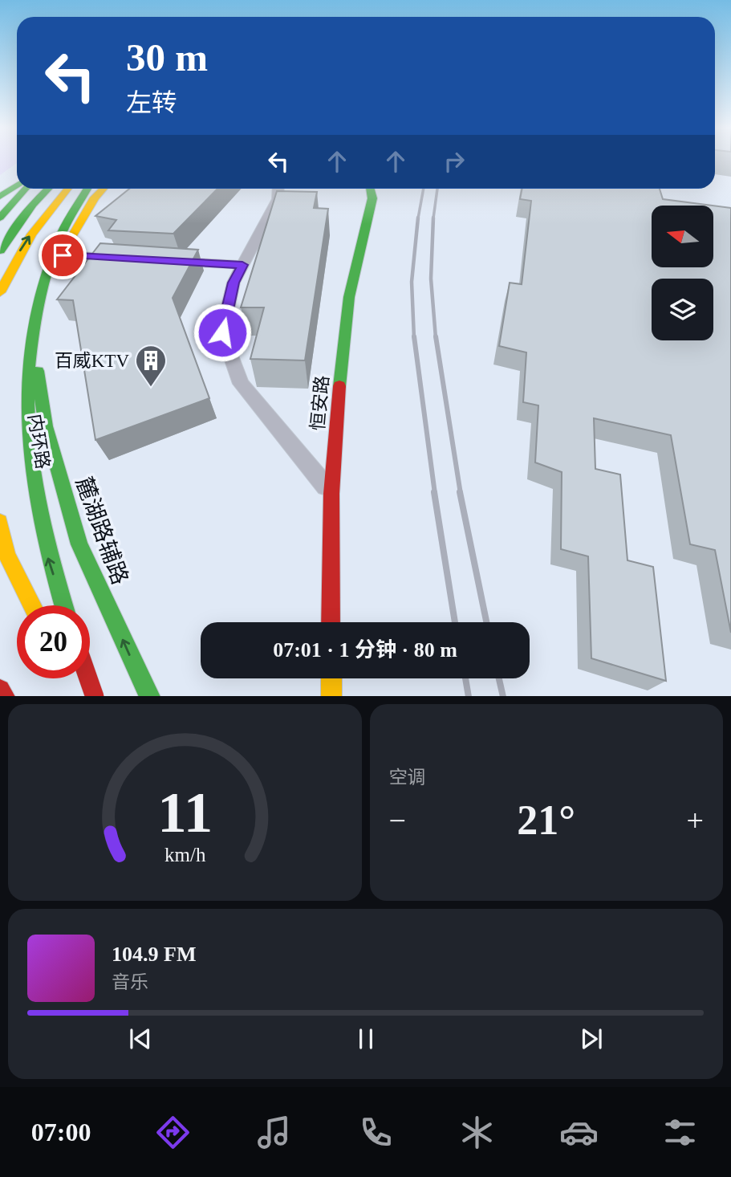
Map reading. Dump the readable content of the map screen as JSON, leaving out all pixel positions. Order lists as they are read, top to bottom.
{
  "streets": {
    "main road": ["恒安路", "内环路", "麓湖路辅路"]
  },
  "one_way": ["麓湖路辅路"],
  "places": {
    "building": ["百威KTV"]
  },
  "north": "left",
  "page": {
    "turn": ["30 m", "左转"],
    "limit": "20",
    "trip": "07:01 · 1 分钟 · 80 m",
    "tile": "空调",
    "heat": ["−", "21°", "+"],
    "song": ["104.9 FM", "音乐"],
    "tabs": "07:00",
    "gauge": ["11", "km/h"]
  }
}
